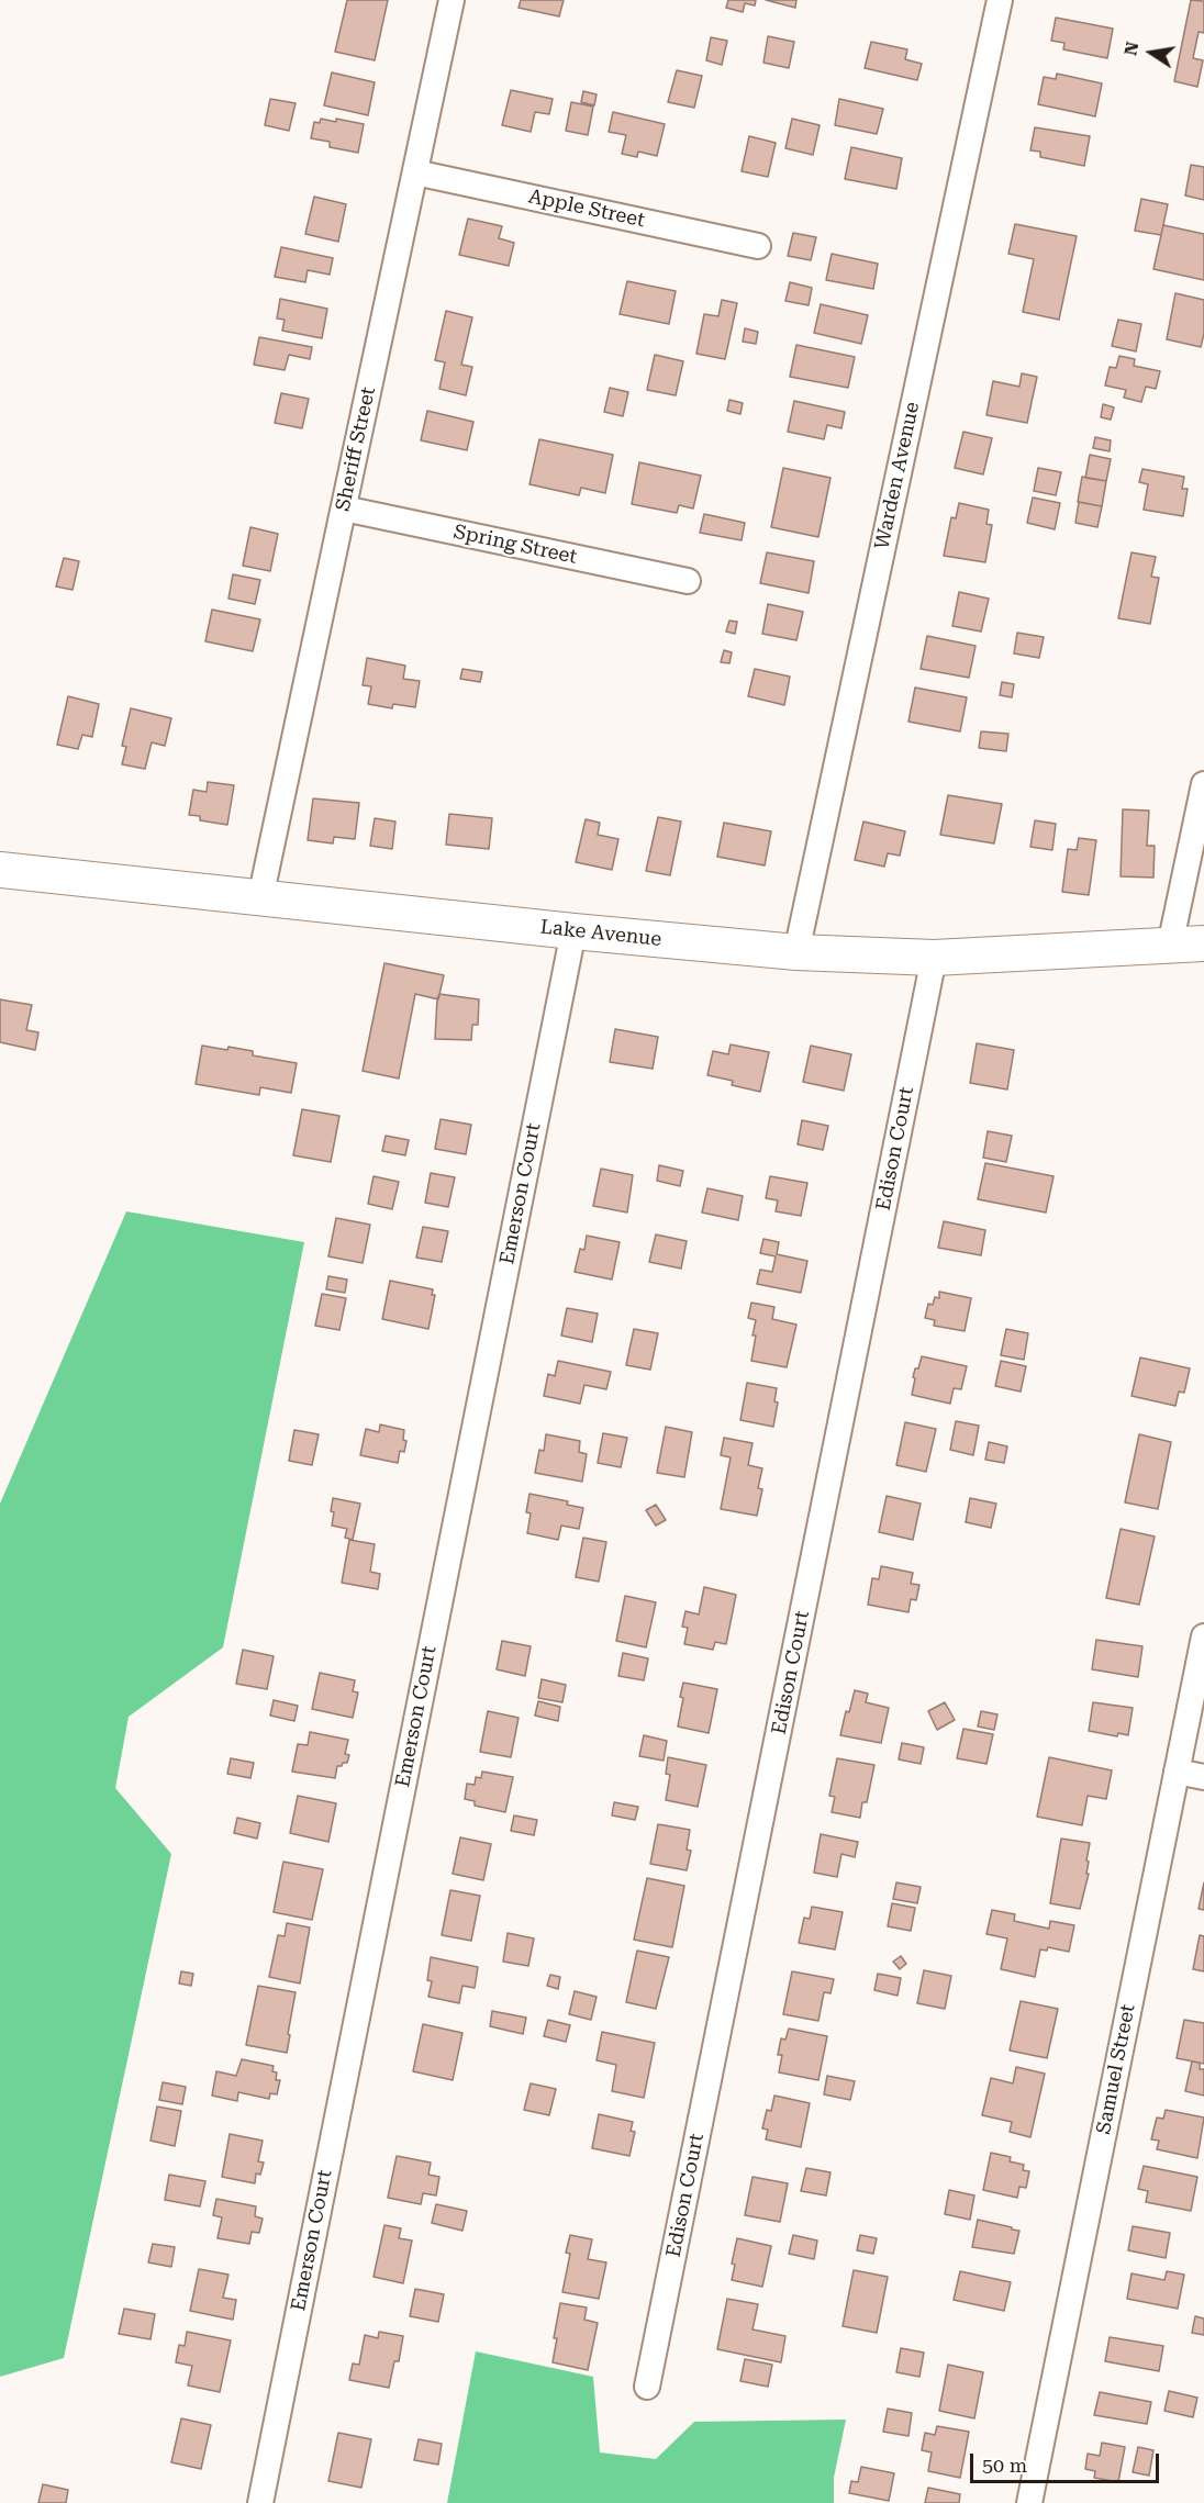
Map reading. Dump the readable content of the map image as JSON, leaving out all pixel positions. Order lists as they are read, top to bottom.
{
  "streets": {
    "street": [
      "Apple Street",
      "Sheriff Street",
      "Warden Avenue",
      "Spring Street",
      "Lake Avenue",
      "Edison Court",
      "Emerson Court",
      "Samuel Street"
    ]
  },
  "crossings": [
    ["Apple Street", "Sheriff Street"],
    ["Sheriff Street", "Spring Street"],
    ["Sheriff Street", "Lake Avenue"],
    ["Warden Avenue", "Lake Avenue"],
    ["Lake Avenue", "Edison Court"],
    ["Lake Avenue", "Emerson Court"]
  ],
  "scale_bar": "50 m",
  "north": "left"
}
